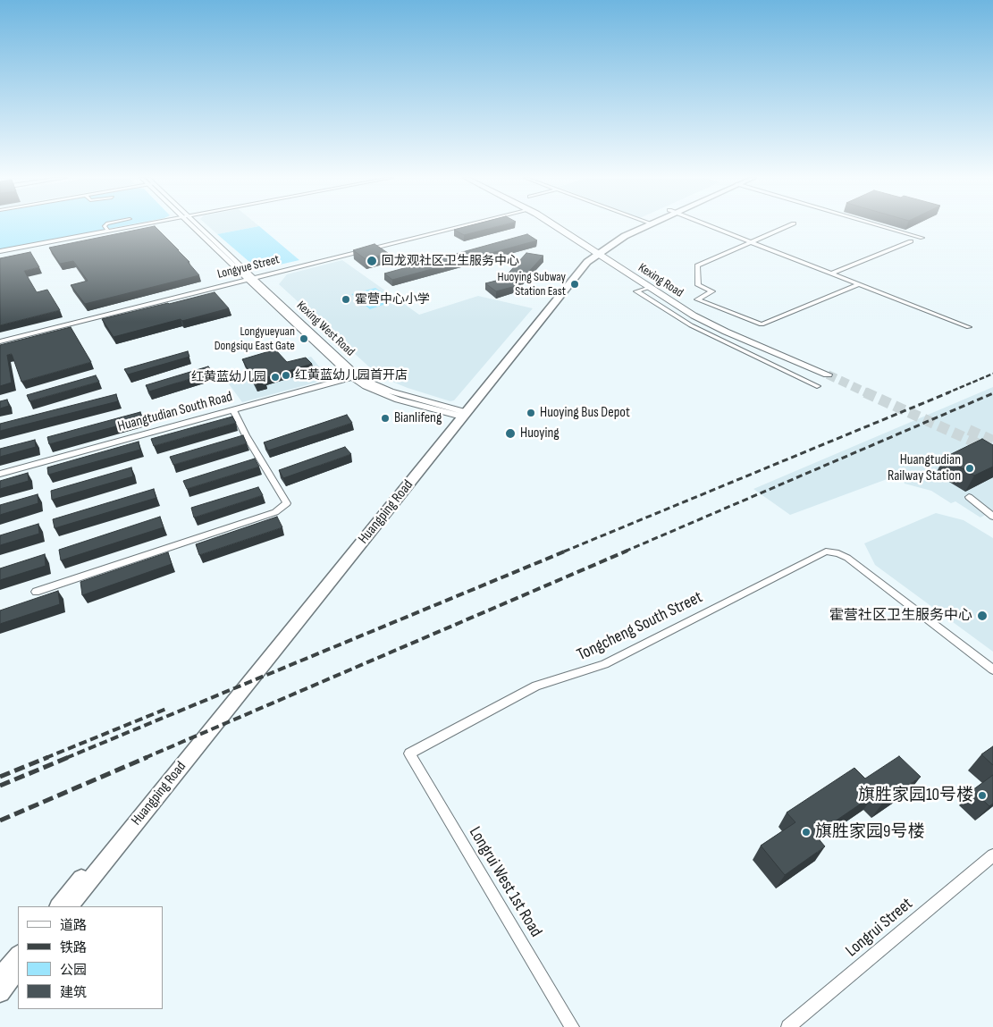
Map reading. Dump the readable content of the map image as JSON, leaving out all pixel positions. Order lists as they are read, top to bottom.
{
  "streets": {
    "main road": ["Kexing Road", "Huangping Road"],
    "street": [
      "Longyue Street",
      "Kexing West Road",
      "Huangtudian South Road",
      "Tongcheng South Street",
      "Longrui West 1st Road",
      "Longrui Street"
    ]
  },
  "crossings": [
    ["Longyue Street", "Kexing West Road"],
    ["Kexing Road", "Huangping Road"],
    ["Kexing West Road", "Huangtudian South Road"],
    ["Kexing West Road", "Huangping Road"],
    ["Tongcheng South Street", "Longrui West 1st Road"]
  ],
  "places": [
    "回龙观社区卫生服务中心",
    "Huoying Subway Station East",
    "霍营中心小学",
    "Longyueyuan Dongsiqu East Gate",
    "红黄蓝幼儿园首开店",
    "红黄蓝幼儿园",
    "Huoying Bus Depot",
    "Bianlifeng",
    "Huoying",
    "Huangtudian Railway Station",
    "霍营社区卫生服务中心",
    "旗胜家园10号楼",
    "旗胜家园9号楼"
  ],
  "legend": [
    "道路",
    "铁路",
    "公园",
    "建筑"
  ]
}
